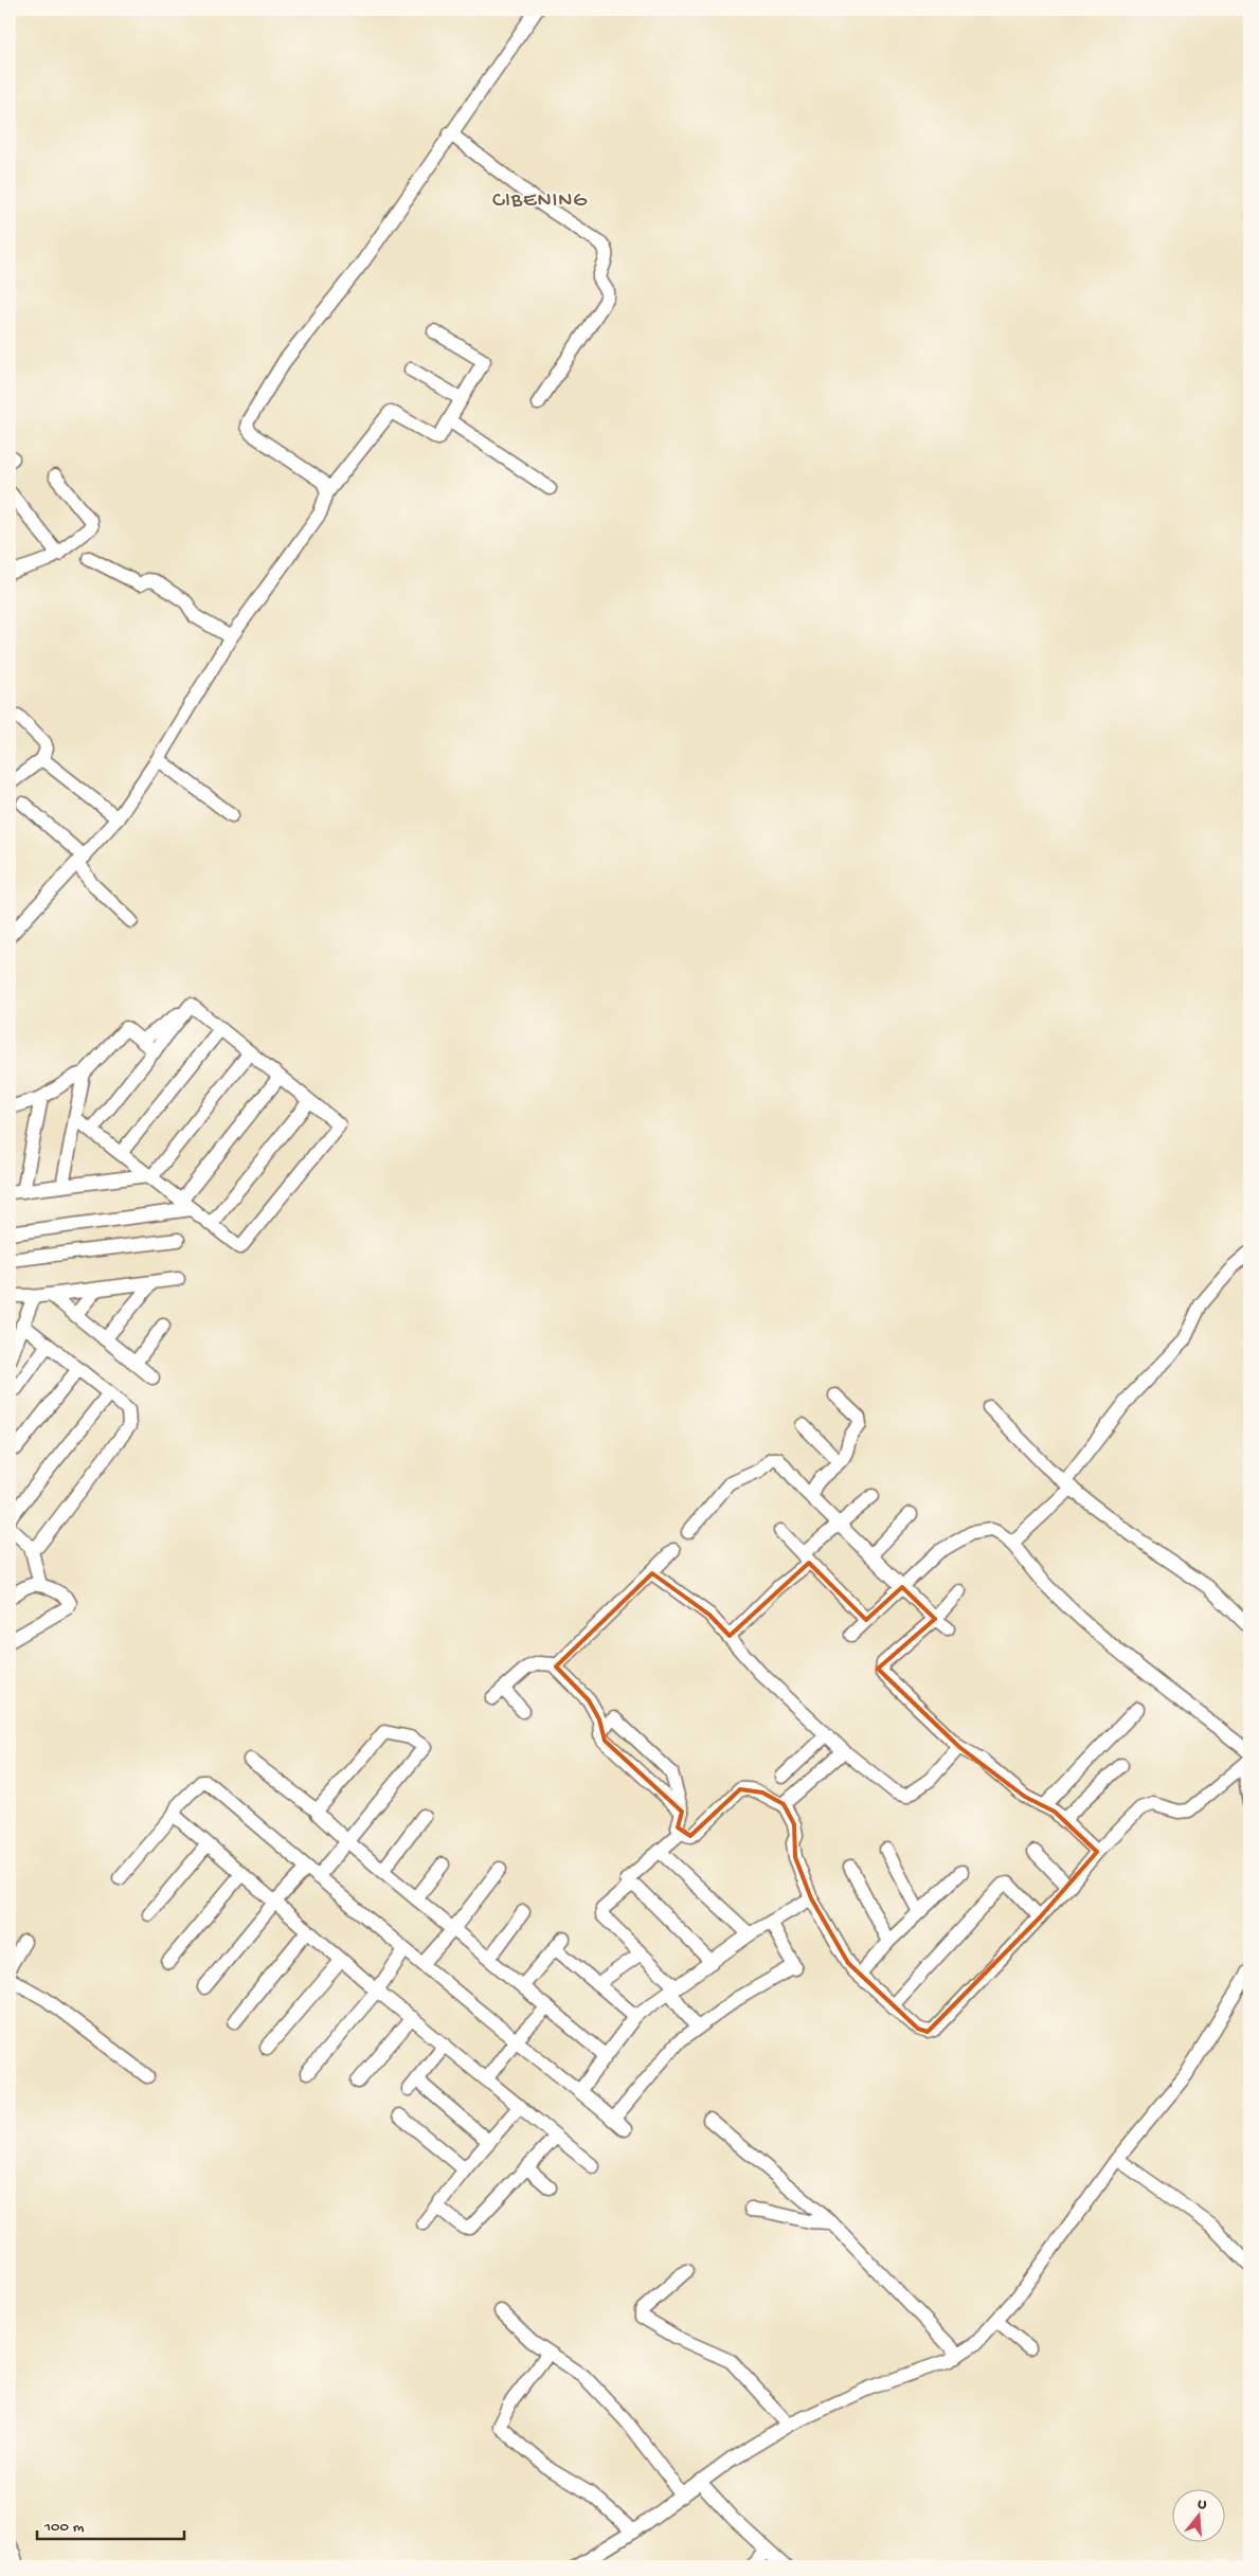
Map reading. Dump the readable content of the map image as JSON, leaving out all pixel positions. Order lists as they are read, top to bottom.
{
  "districts": ["CIBENING"],
  "scale_bar": "100 m",
  "north": "top"
}
